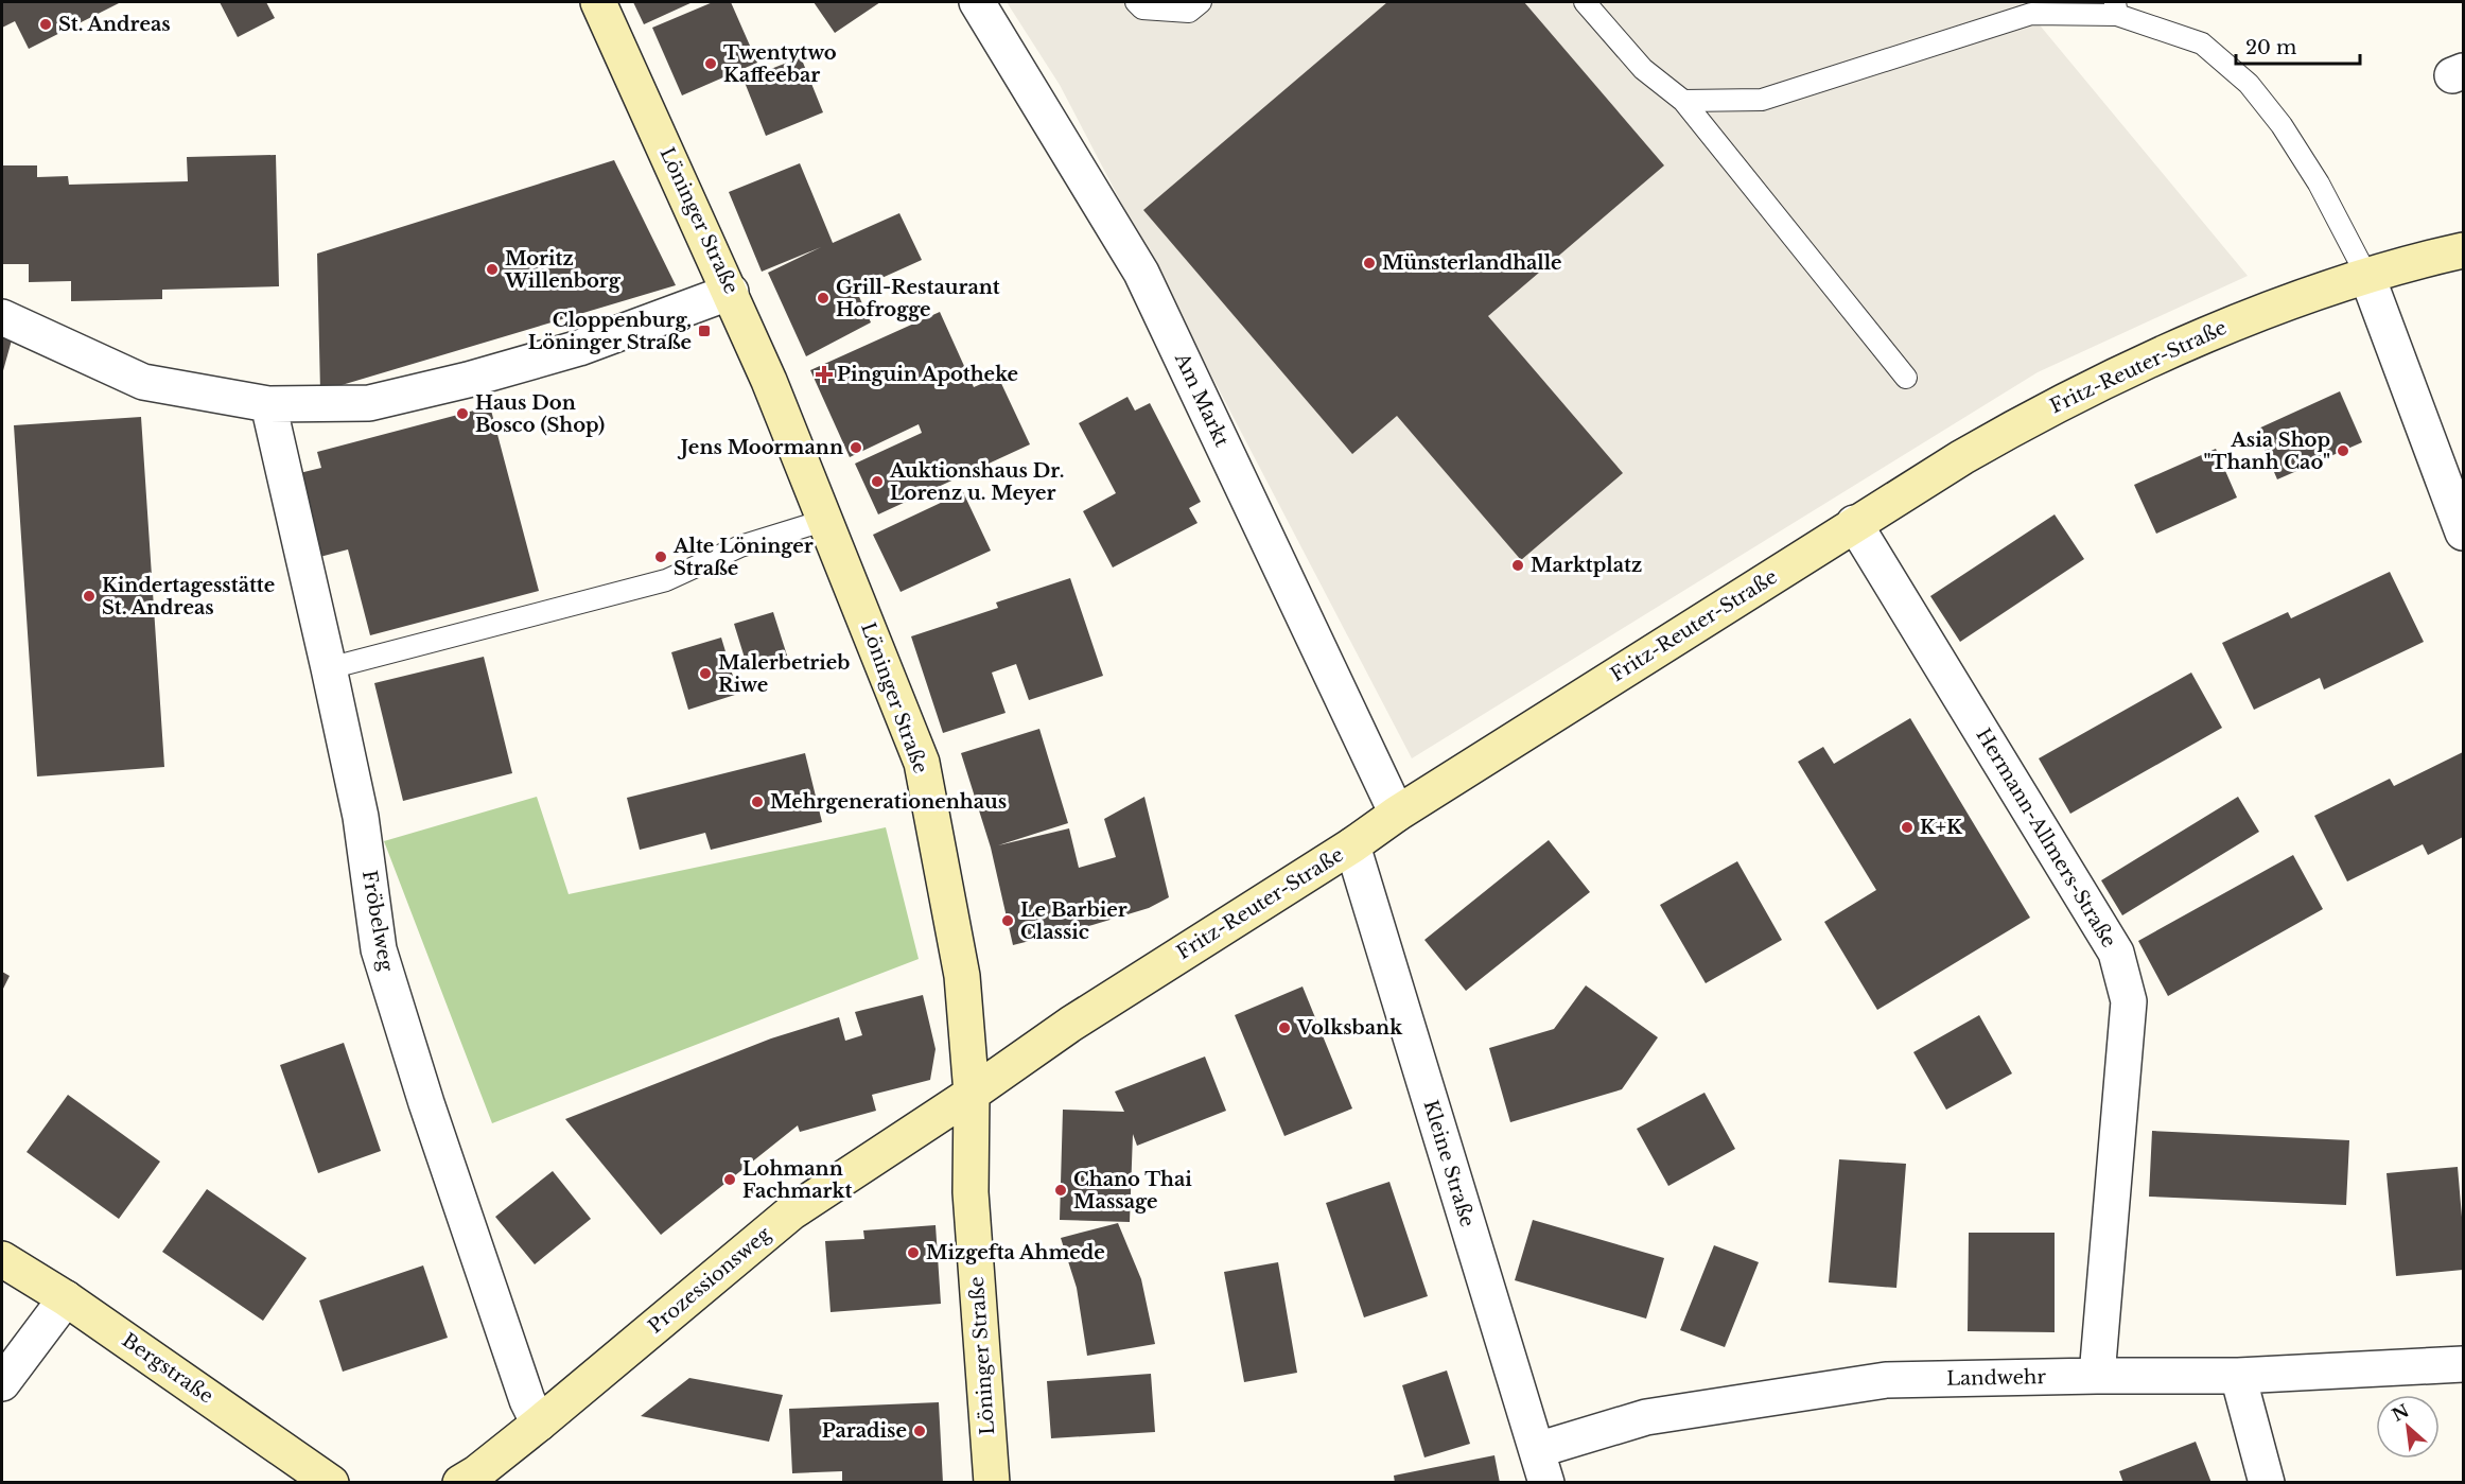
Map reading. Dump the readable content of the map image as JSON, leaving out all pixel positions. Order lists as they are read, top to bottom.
{
  "streets": {
    "street": [
      "Löninger Straße",
      "Fritz-Reuter-Straße",
      "Am Markt",
      "Hermann-Allmers-Straße",
      "Fröbelweg",
      "Kleine Straße",
      "Prozessionsweg",
      "Bergstraße",
      "Landwehr"
    ]
  },
  "crossings": [
    ["Löninger Straße", "Fritz-Reuter-Straße"],
    ["Löninger Straße", "Prozessionsweg"],
    ["Fritz-Reuter-Straße", "Am Markt"],
    ["Fritz-Reuter-Straße", "Hermann-Allmers-Straße"],
    ["Fritz-Reuter-Straße", "Kleine Straße"],
    ["Fritz-Reuter-Straße", "Prozessionsweg"],
    ["Hermann-Allmers-Straße", "Landwehr"],
    ["Fröbelweg", "Prozessionsweg"],
    ["Kleine Straße", "Landwehr"]
  ],
  "places": {
    "other": [
      "St. Andreas",
      "Twentytwo Kaffeebar",
      "Münsterlandhalle",
      "Moritz Willenborg",
      "Grill-Restaurant Hofrogge",
      "Haus Don Bosco (Shop)",
      "Jens Moormann",
      "Asia Shop \"Thanh Cao\"",
      "Auktionshaus Dr. Lorenz u. Meyer",
      "Alte Löninger Straße",
      "Marktplatz",
      "Kindertagesstätte St. Andreas",
      "Malerbetrieb Riwe",
      "Mehrgenerationenhaus",
      "K+K",
      "Le Barbier Classic",
      "Volksbank",
      "Lohmann Fachmarkt",
      "Chano Thai Massage",
      "Mizgefta Ahmede",
      "Paradise"
    ],
    "transit": ["Cloppenburg, Löninger Straße"],
    "health": ["Pinguin Apotheke"]
  },
  "scale_bar": "20 m",
  "north": "top left"
}
